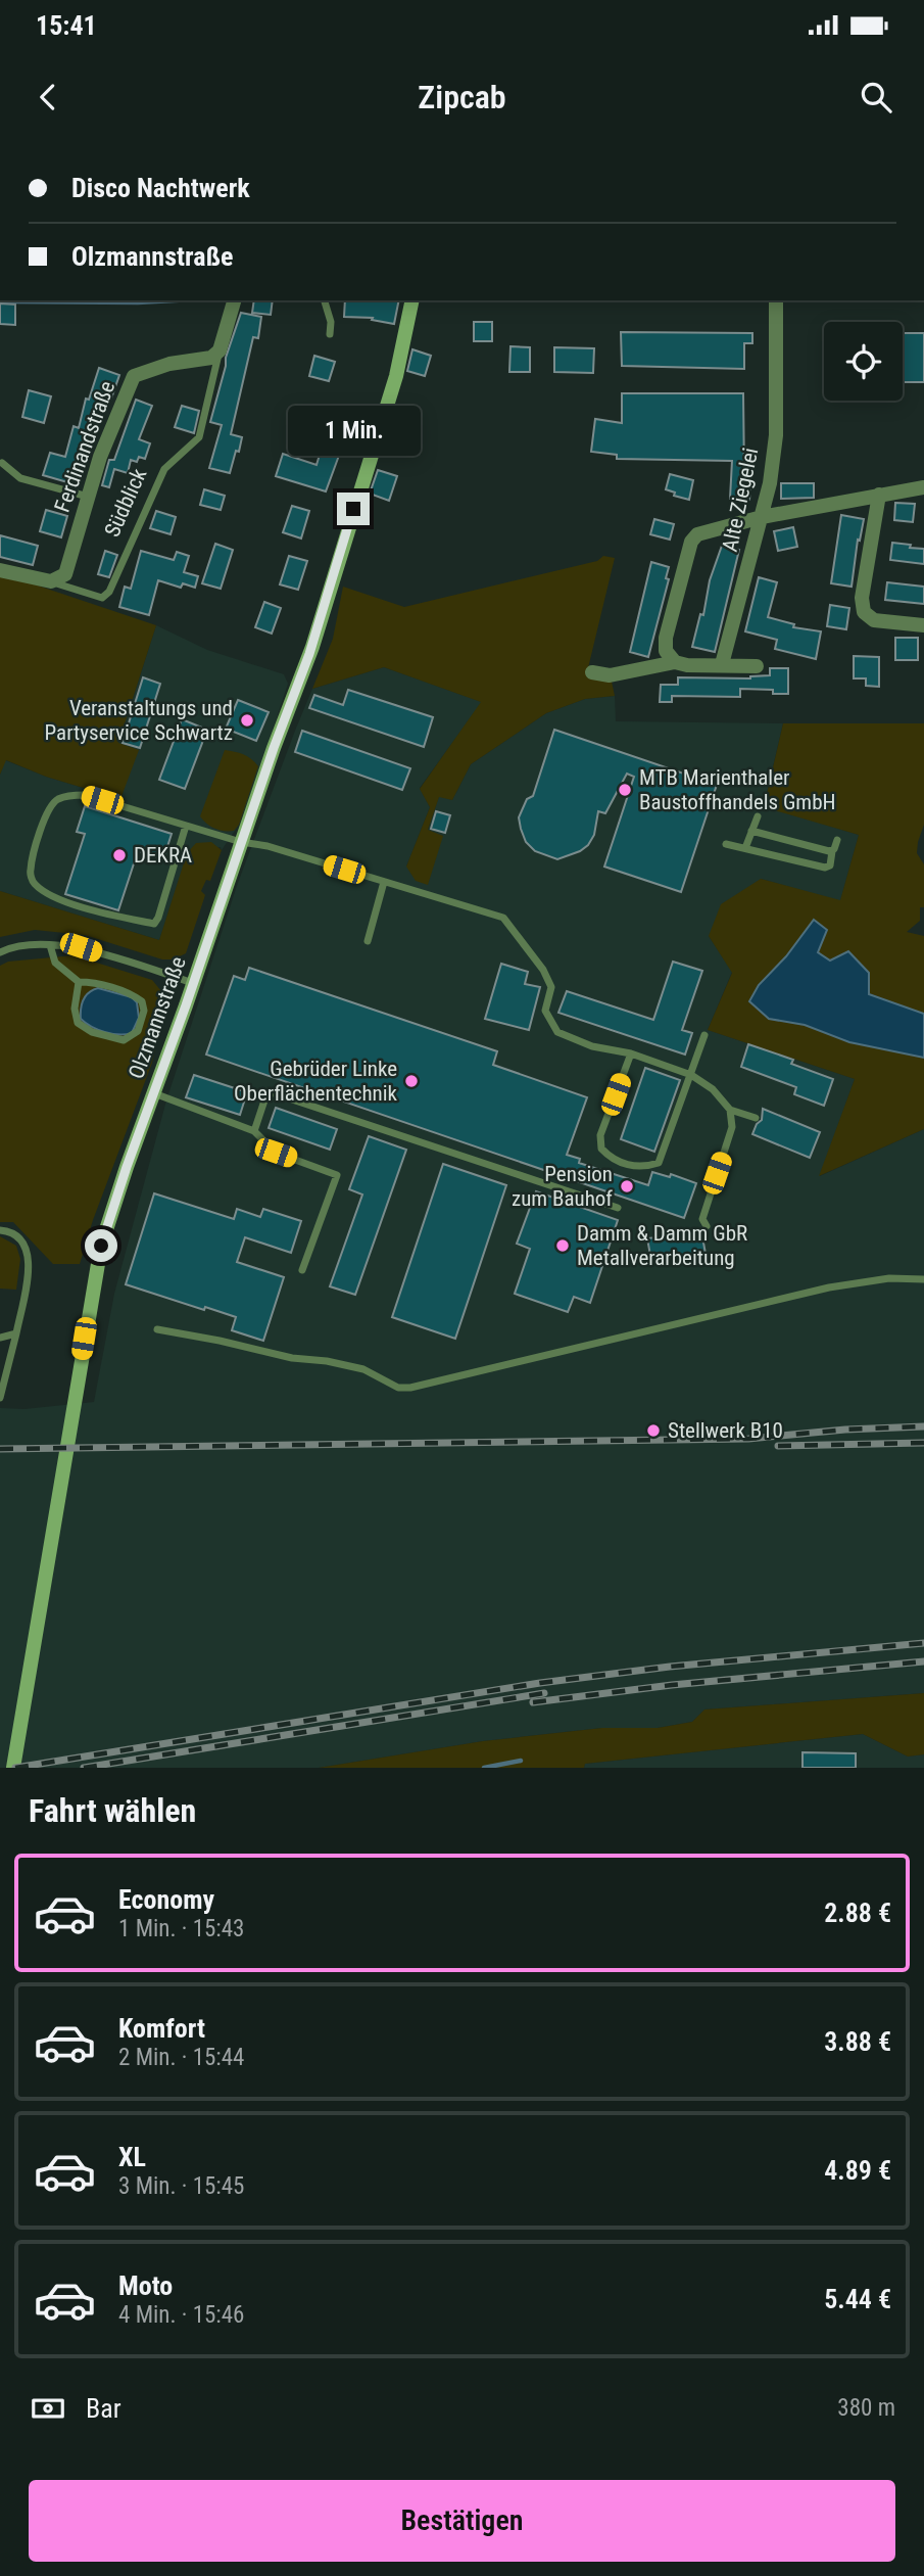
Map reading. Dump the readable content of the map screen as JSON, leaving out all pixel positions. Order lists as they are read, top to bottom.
{
  "streets": {
    "main road": ["Olzmannstraße"],
    "street": ["Ferdinandstraße", "Alte Ziegelei"],
    "lane": ["Südblick"]
  },
  "crossings": [
    ["Ferdinandstraße", "Südblick"]
  ],
  "places": [
    "Veranstaltungs und Partyservice Schwartz",
    "MTB Marienthaler Baustoffhandels GmbH",
    "DEKRA",
    "Gebrüder Linke Oberflächentechnik",
    "Pension zum Bauhof",
    "Damm & Damm GbR Metallverarbeitung",
    "Stellwerk B10"
  ],
  "page": {
    "status": "15:41",
    "header": "Zipcab",
    "banner": ["Disco Nachtwerk", "Olzmannstraße"],
    "bubble": "1 Min.",
    "heading": "Fahrt wählen",
    "list": [
      {
        "name": "Economy",
        "note": "1 Min. · 15:43",
        "value": "2.88 €"
      },
      {
        "name": "Komfort",
        "note": "2 Min. · 15:44",
        "value": "3.88 €"
      },
      {
        "name": "XL",
        "note": "3 Min. · 15:45",
        "value": "4.89 €"
      },
      {
        "name": "Moto",
        "note": "4 Min. · 15:46",
        "value": "5.44 €"
      }
    ],
    "pay": ["Bar", "380 m"],
    "buttons": "Bestätigen"
  }
}
